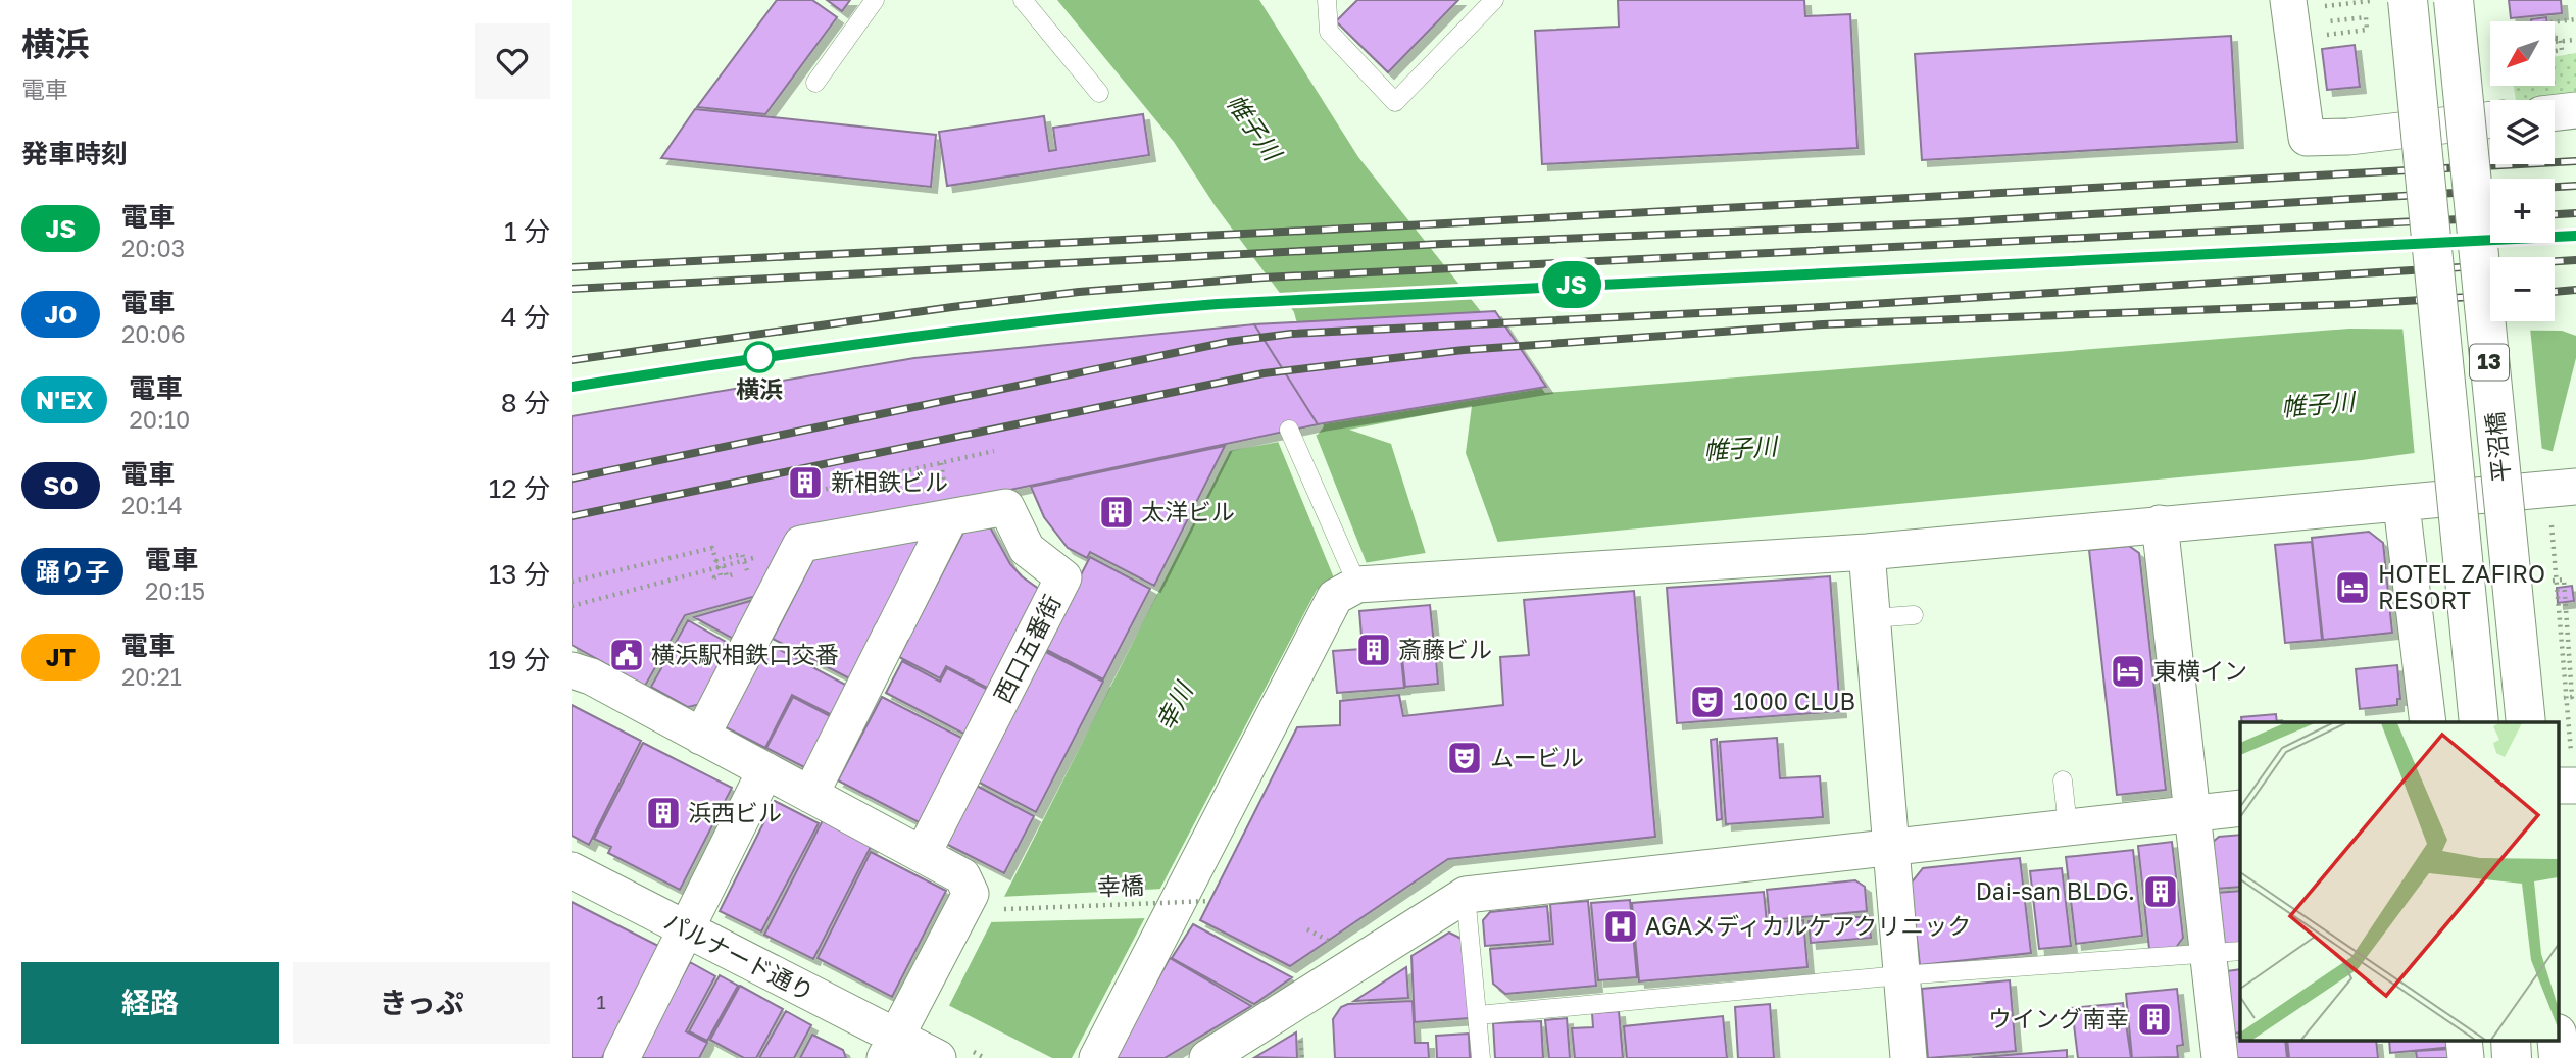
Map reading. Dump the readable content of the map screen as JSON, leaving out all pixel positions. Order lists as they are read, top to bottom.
{
  "streets": {
    "main road": ["13", "平沼橋"],
    "street": ["西口五番街", "パルナード通り"],
    "path": ["幸橋"]
  },
  "water": ["帷子川", "幸川"],
  "places": {
    "other": ["横浜"],
    "building": [
      "新相鉄ビル",
      "太洋ビル",
      "斎藤ビル",
      "浜西ビル",
      "Dai-san BLDG.",
      "ウイング南幸"
    ],
    "hotel": ["HOTEL ZAFIRO RESORT", "東横イン"],
    "public building": ["横浜駅相鉄口交番"],
    "theatre": ["1000 CLUB", "ムービル"],
    "hospital": ["AGAメディカルケアクリニック"]
  },
  "house_numbers": ["1"],
  "north": "bottom left",
  "page": {
    "heading": [
      ["横浜", "電車"],
      "発車時刻"
    ],
    "on_map": "JS",
    "map_buttons": ["+", "−"],
    "list": [
      {
        "mark": "JS",
        "name": "電車",
        "note": "20:03",
        "value": "1 分"
      },
      {
        "mark": "JO",
        "name": "電車",
        "note": "20:06",
        "value": "4 分"
      },
      {
        "mark": "N'EX",
        "name": "電車",
        "note": "20:10",
        "value": "8 分"
      },
      {
        "mark": "SO",
        "name": "電車",
        "note": "20:14",
        "value": "12 分"
      },
      {
        "mark": "踊り子",
        "name": "電車",
        "note": "20:15",
        "value": "13 分"
      },
      {
        "mark": "JT",
        "name": "電車",
        "note": "20:21",
        "value": "19 分"
      }
    ],
    "buttons": ["経路", "きっぷ"]
  }
}
